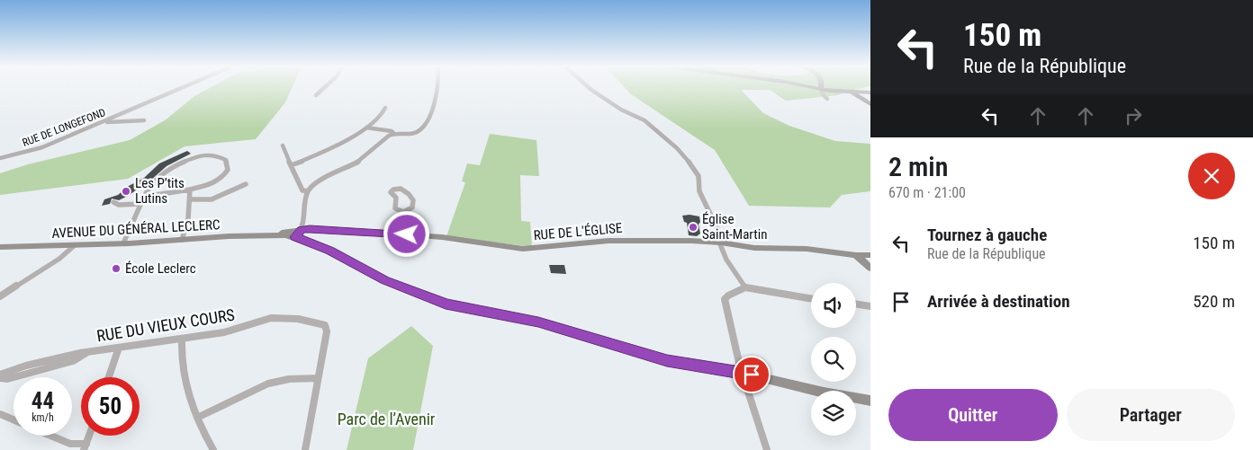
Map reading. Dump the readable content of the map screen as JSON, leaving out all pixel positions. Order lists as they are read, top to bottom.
{
  "streets": {
    "main road": ["AVENUE DU GÉNÉRAL LECLERC", "RUE DE L'ÉGLISE"],
    "street": ["RUE DE LONGEFOND", "RUE DU VIEUX COURS"]
  },
  "crossings": [
    ["AVENUE DU GÉNÉRAL LECLERC", "RUE DE L'ÉGLISE"]
  ],
  "parks": ["Parc de l’Avenir"],
  "places": ["Les P’tits Lutins", "Église Saint-Martin", "École Leclerc"],
  "page": {
    "turn": ["150 m", "Rue de la République"],
    "heading": ["2 min", "670 m · 21:00"],
    "list": [
      {
        "name": "Tournez à gauche",
        "note": "Rue de la République",
        "value": "150 m"
      },
      {
        "name": "Arrivée à destination",
        "value": "520 m"
      }
    ],
    "speed": "44 km/h",
    "limit": "50",
    "buttons": ["Quitter", "Partager"]
  }
}
